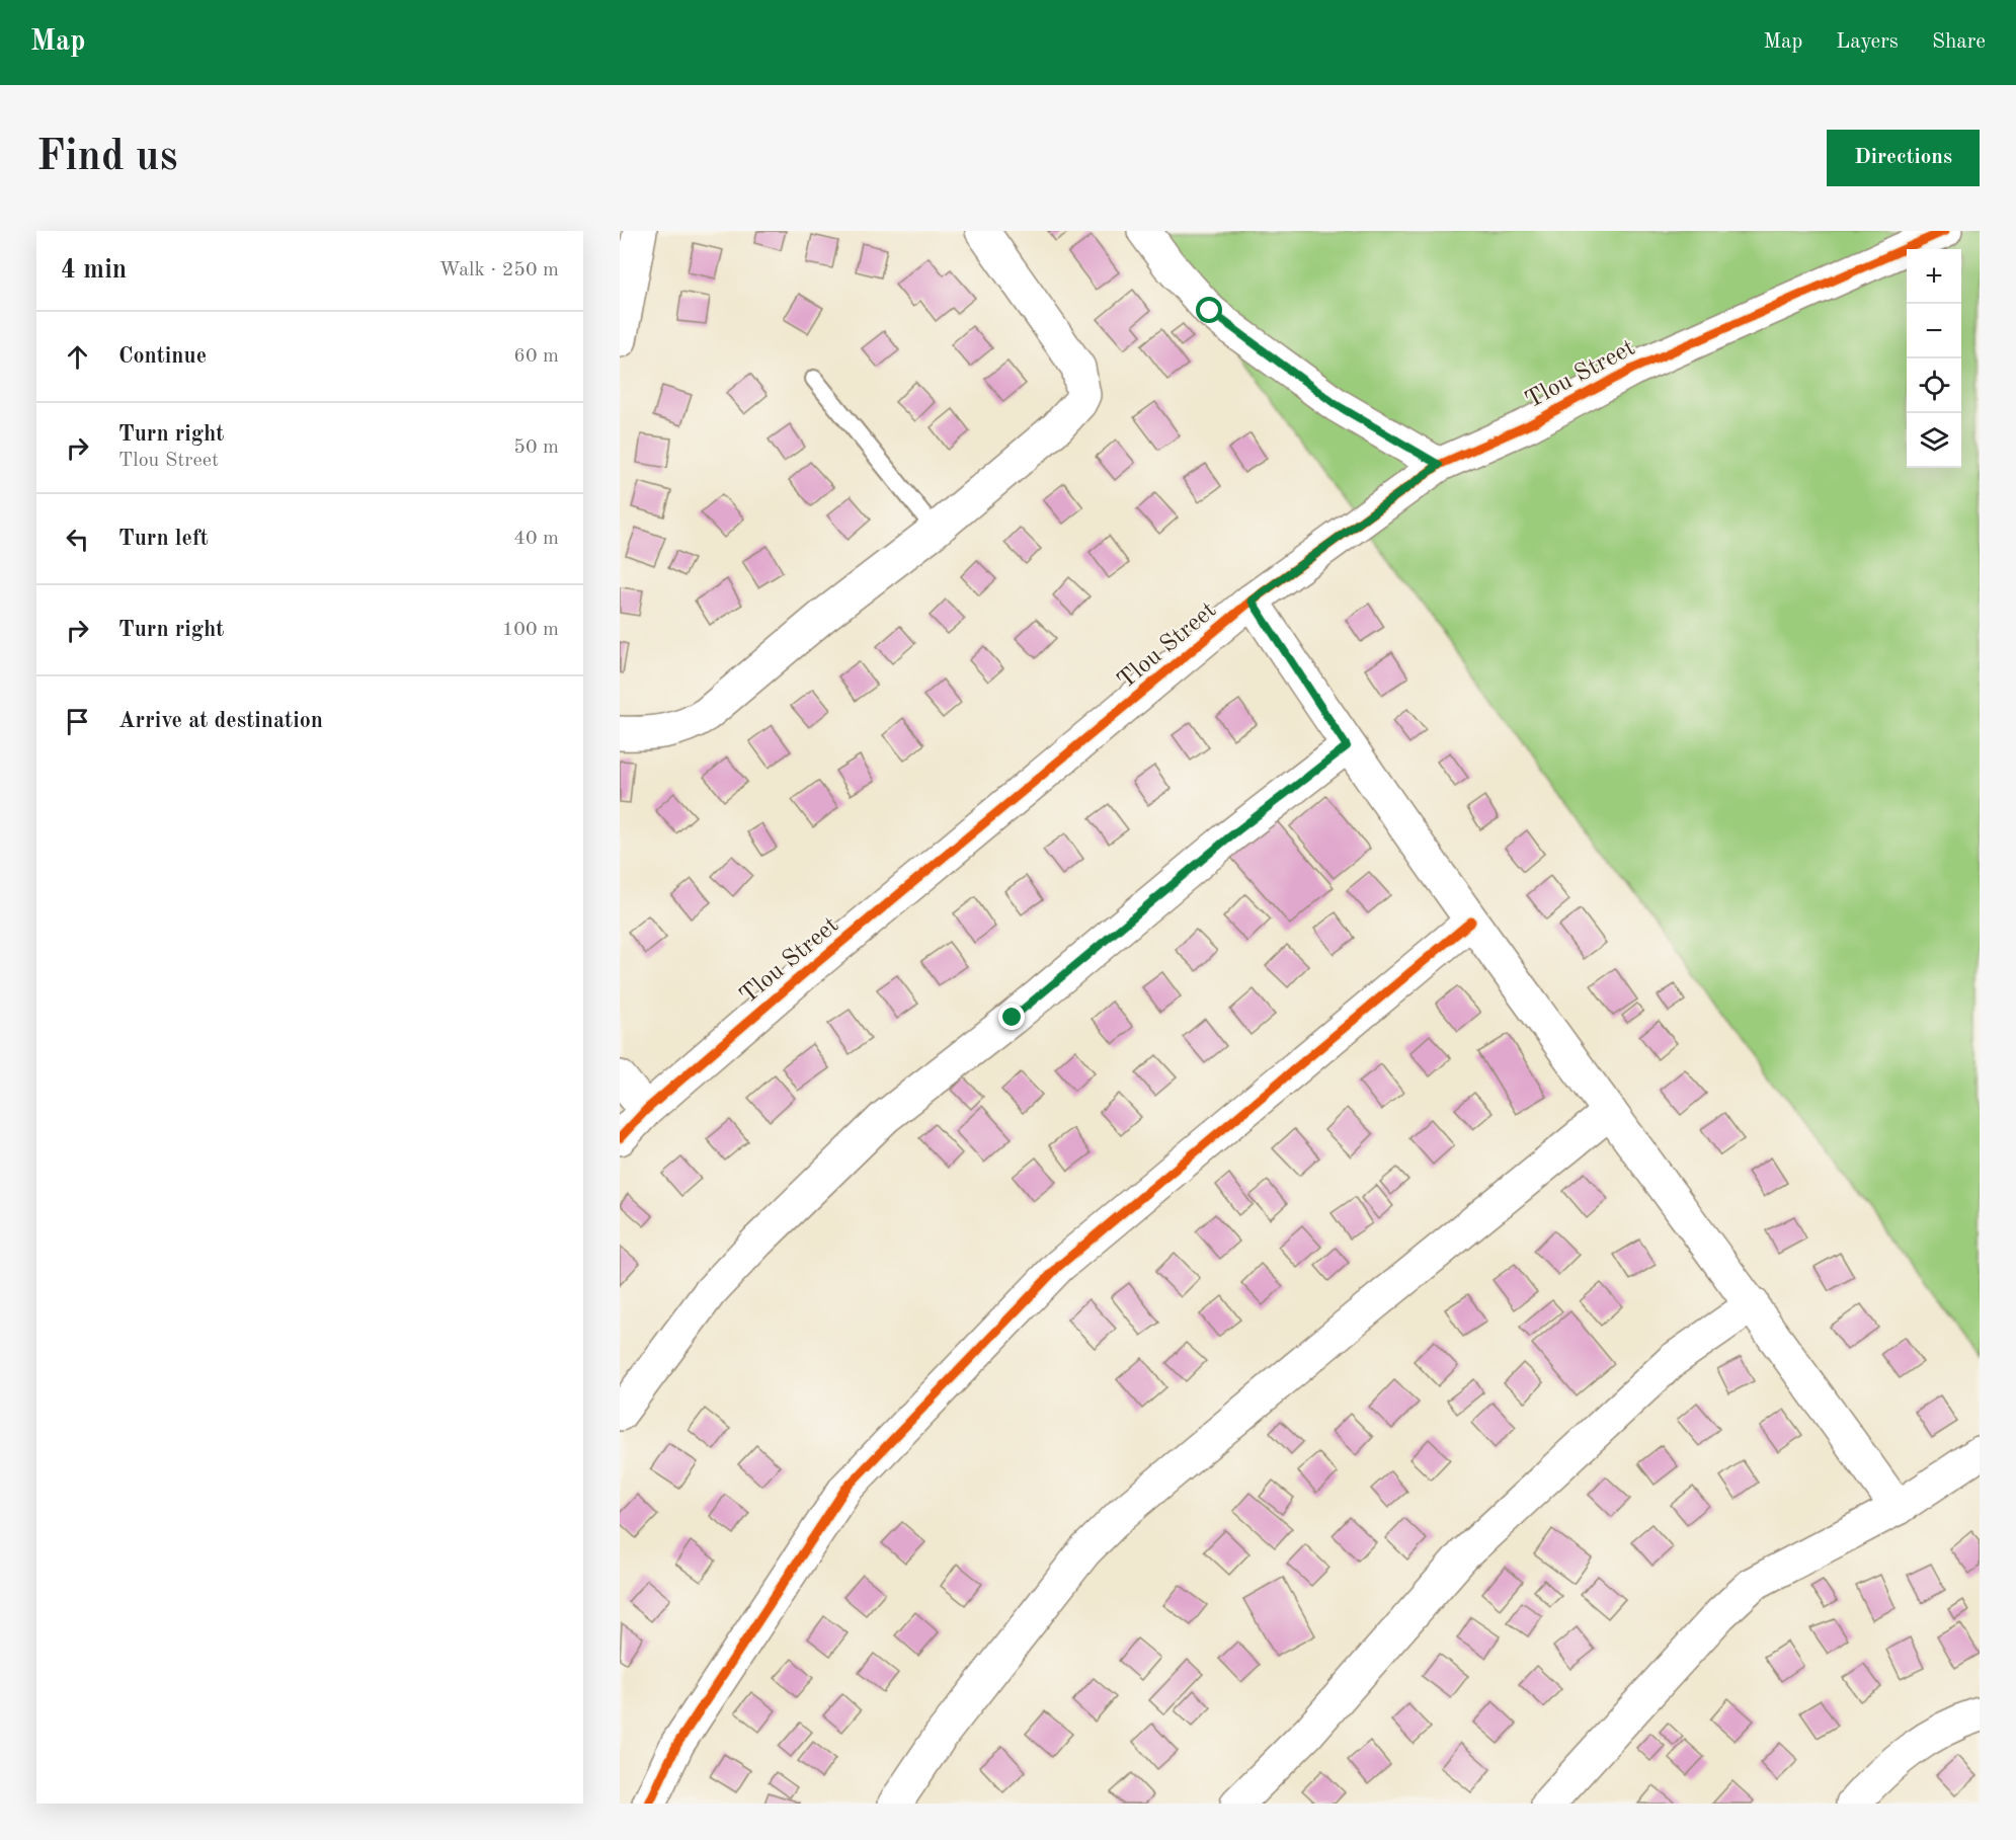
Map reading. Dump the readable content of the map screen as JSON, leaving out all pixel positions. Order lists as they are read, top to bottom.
{
  "streets": {
    "street": ["Tlou Street"]
  },
  "page": {
    "header": "Map",
    "nav": ["Map", "Layers", "Share"],
    "buttons": "Directions",
    "title": "Find us",
    "heading": ["4 min", "Walk · 250 m"],
    "map_buttons": ["+", "−"],
    "list": [
      ["Continue", "60 m"],
      ["Turn right", "Tlou Street", "50 m"],
      ["Turn left", "40 m"],
      ["Turn right", "100 m"],
      "Arrive at destination"
    ]
  }
}
